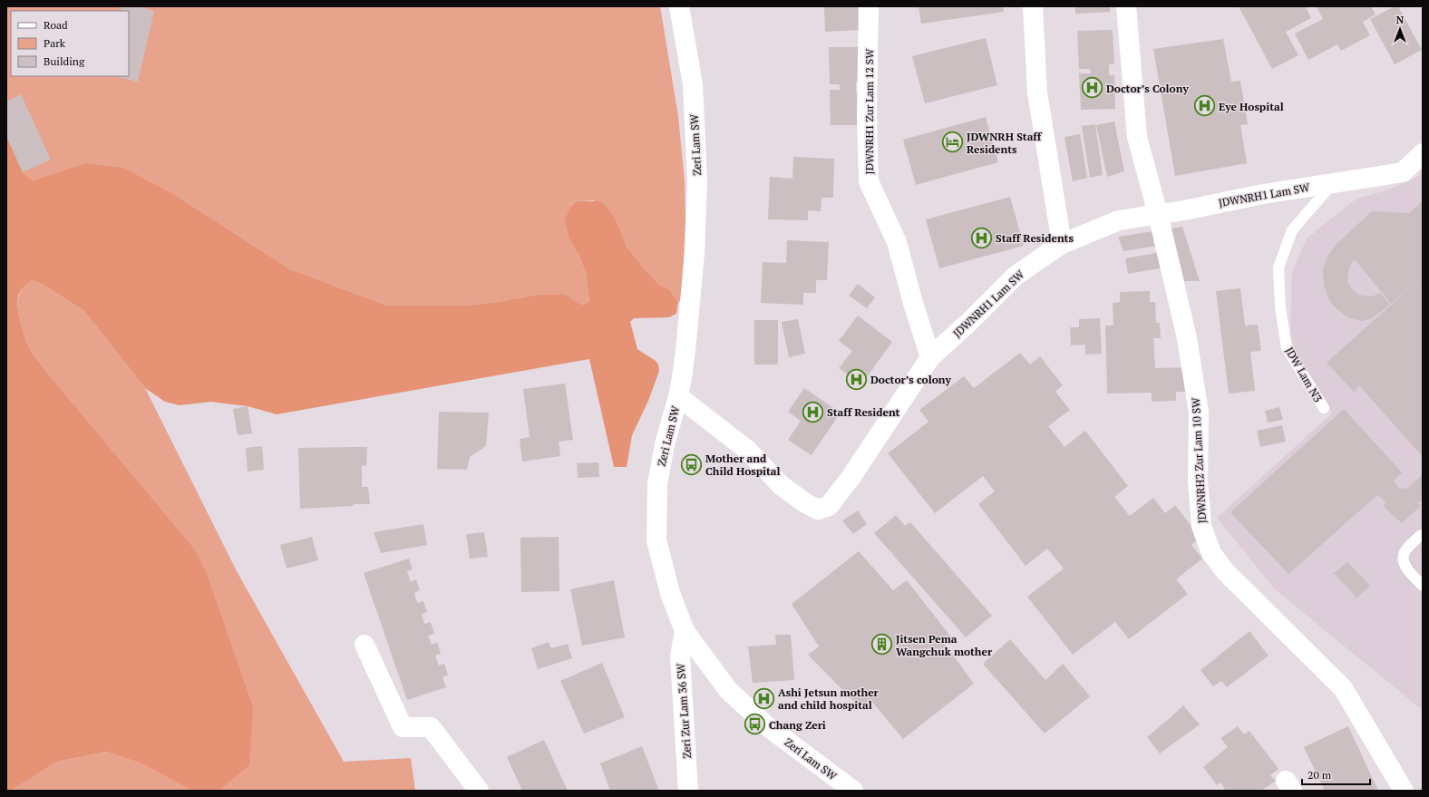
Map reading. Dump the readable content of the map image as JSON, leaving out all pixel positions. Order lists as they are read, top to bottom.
{
  "streets": {
    "street": [
      "JDWNRH1 Zur Lam 12 SW",
      "Zeri Lam SW",
      "JDWNRH1 Lam SW",
      "JDWNRH2 Zur Lam 10 SW",
      "Zeri Zur Lam 36 SW"
    ],
    "lane": ["JDW Lam N3"]
  },
  "crossings": [
    ["JDWNRH1 Zur Lam 12 SW", "JDWNRH1 Lam SW"],
    ["Zeri Lam SW", "JDWNRH1 Lam SW"],
    ["Zeri Lam SW", "Zeri Zur Lam 36 SW"],
    ["JDWNRH1 Lam SW", "JDW Lam N3"],
    ["JDWNRH1 Lam SW", "JDWNRH2 Zur Lam 10 SW"]
  ],
  "places": {
    "hospital": [
      "Doctor’s Colony",
      "Eye Hospital",
      "Staff Residents",
      "Doctor’s colony",
      "Staff Resident",
      "Ashi Jetsun mother and child hospital"
    ],
    "hotel": ["JDWNRH Staff Residents"],
    "bus stop": ["Mother and Child Hospital", "Chang Zeri"],
    "building": ["Jitsen Pema Wangchuk mother"]
  },
  "legend": ["Road", "Park", "Building"],
  "scale_bar": "20 m",
  "north": "top"
}
